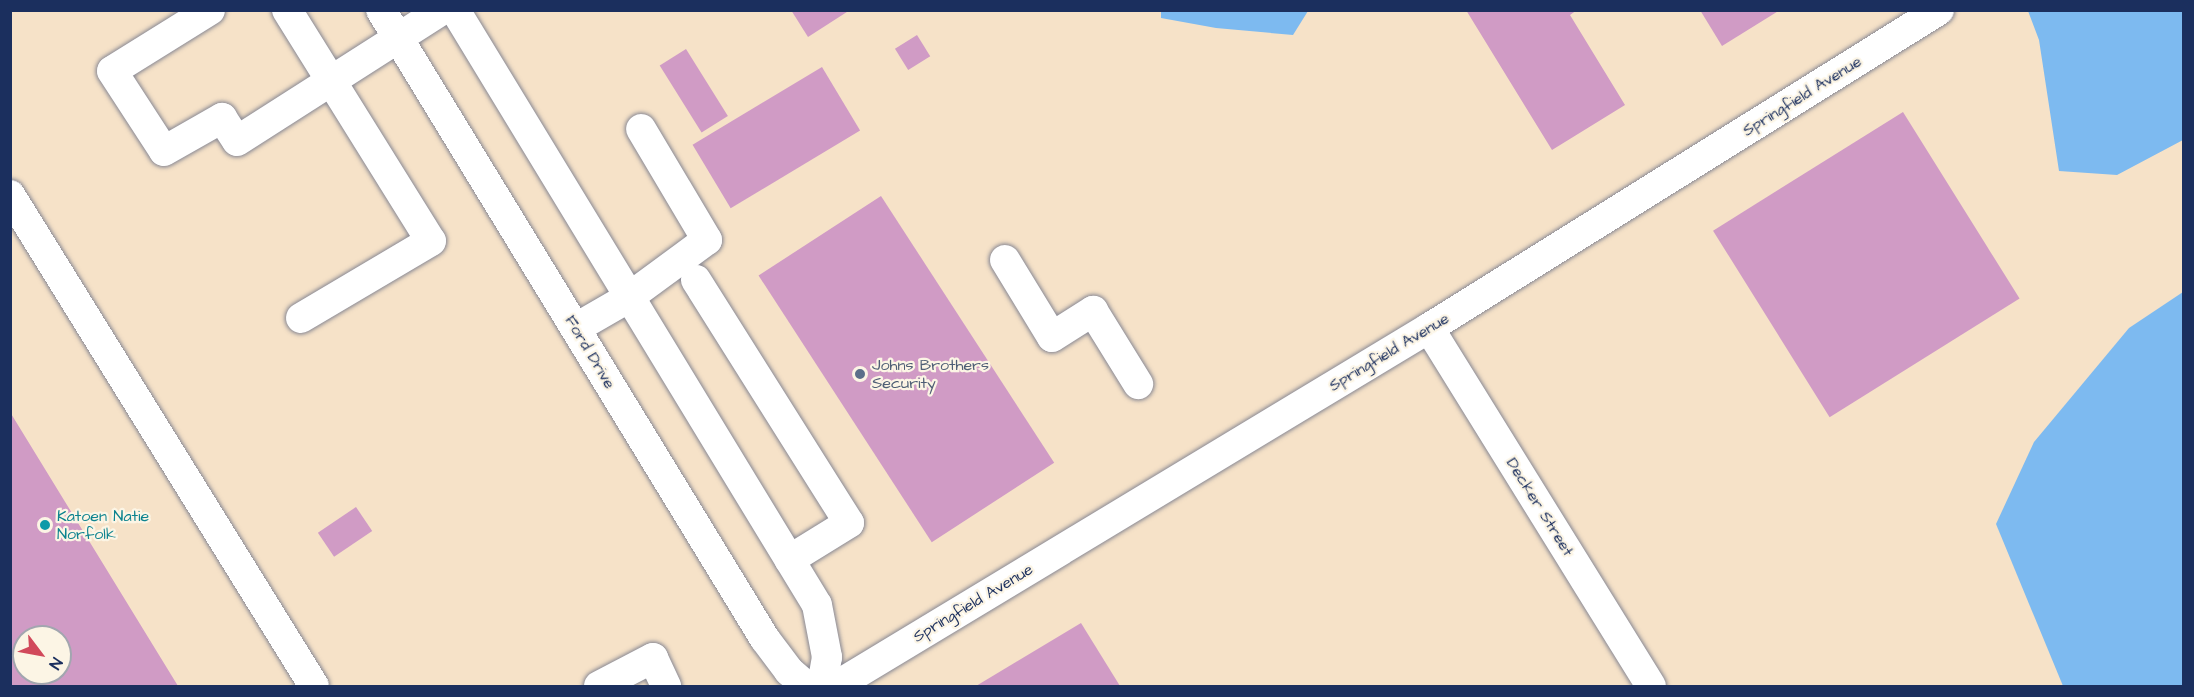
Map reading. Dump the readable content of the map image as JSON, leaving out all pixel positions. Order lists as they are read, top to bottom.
{
  "streets": {
    "street": ["Springfield Avenue", "Ford Drive", "Decker Street"]
  },
  "crossings": [
    ["Springfield Avenue", "Decker Street"]
  ],
  "places": ["Johns Brothers Security", "Katoen Natie Norfolk"],
  "north": "bottom right"
}
